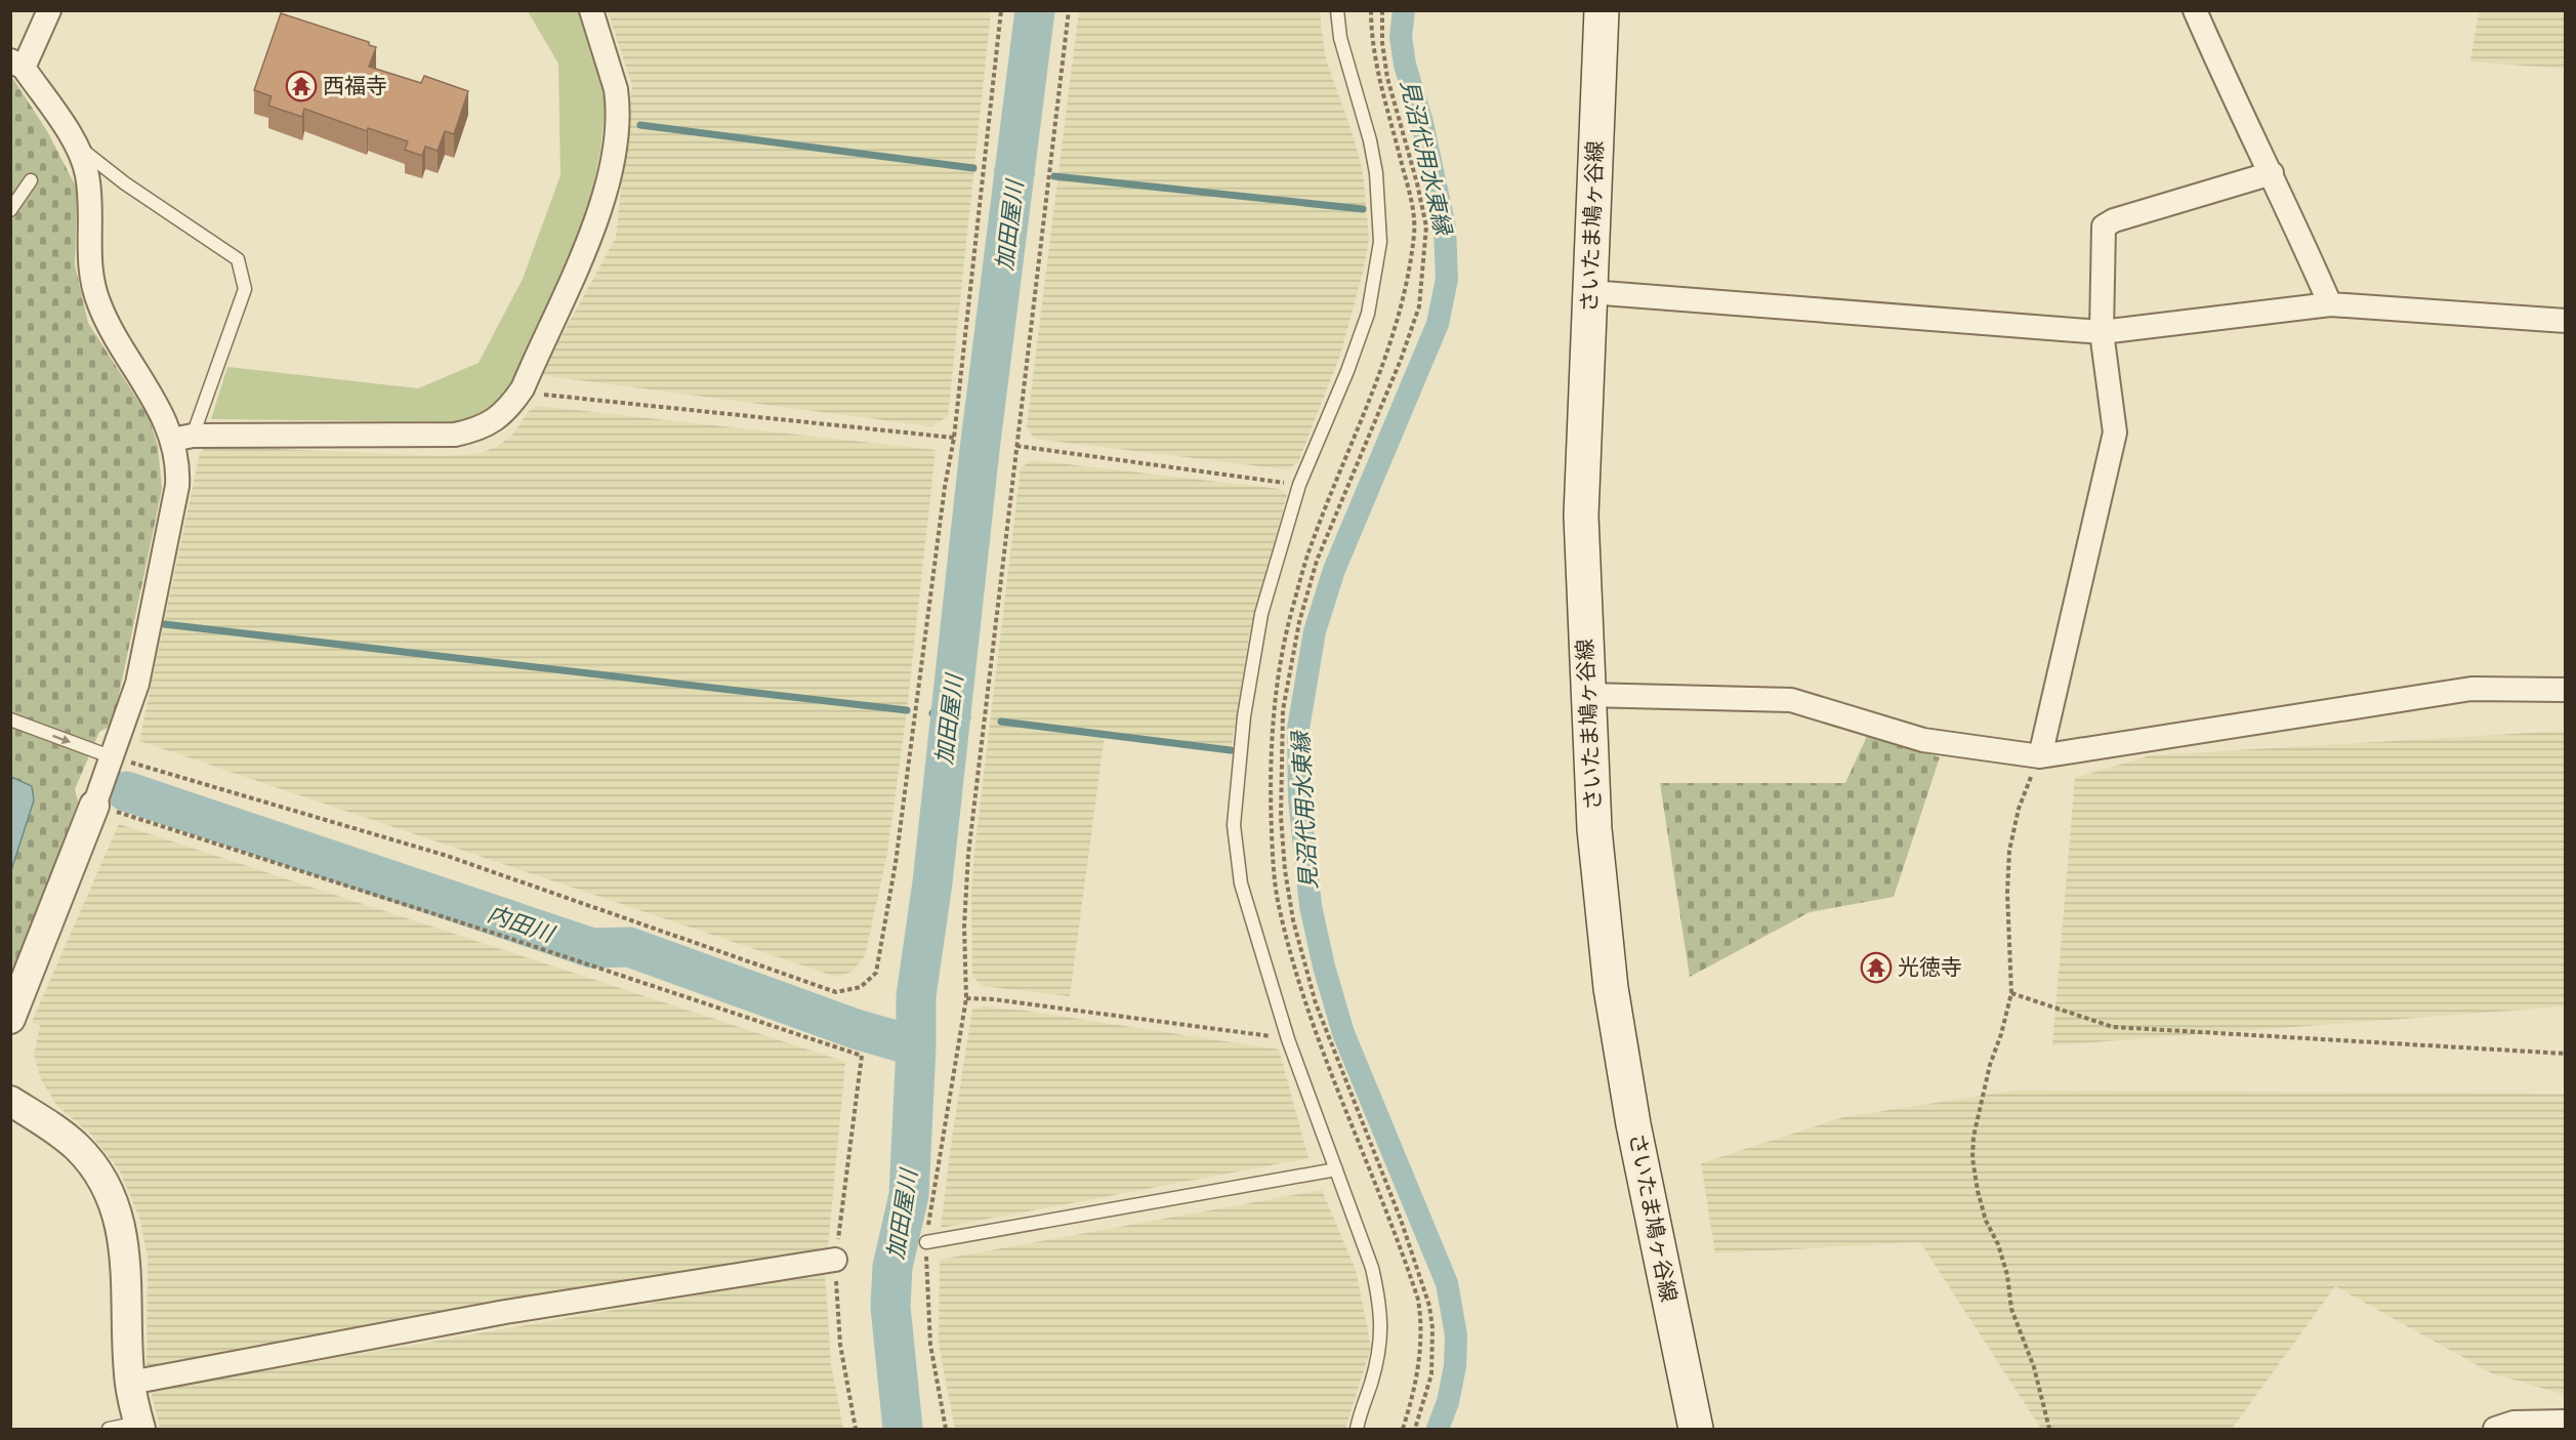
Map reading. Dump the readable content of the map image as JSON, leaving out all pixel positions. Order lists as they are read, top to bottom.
{
  "streets": {
    "main road": ["さいたま鳩ヶ谷線"]
  },
  "water": ["見沼代用水東縁", "加田屋川", "内田川"],
  "places": {
    "temple": ["西福寺", "光徳寺"]
  }
}
